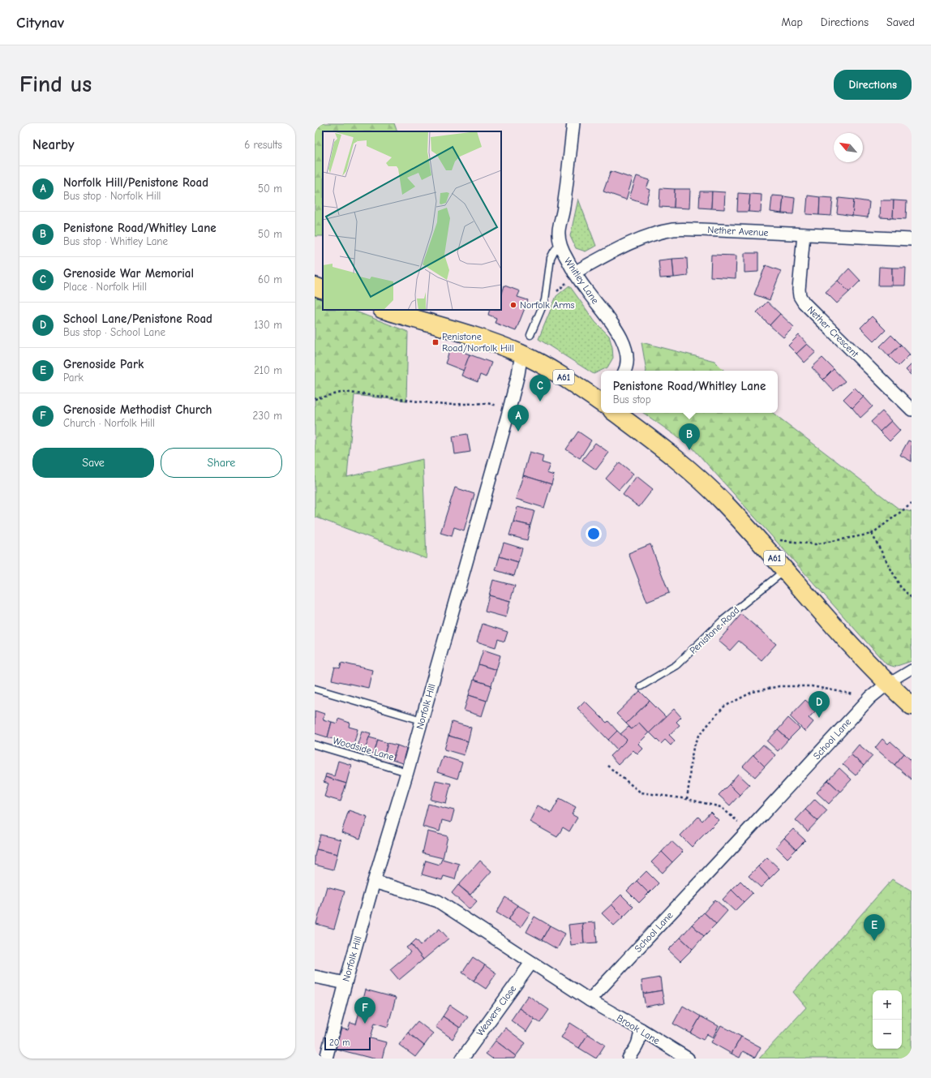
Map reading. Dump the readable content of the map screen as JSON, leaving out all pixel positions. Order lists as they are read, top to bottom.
{
  "streets": {
    "highway": ["A61"],
    "street": [
      "Nether Avenue",
      "Whitley Lane",
      "Nether Crescent",
      "Norfolk Hill",
      "School Lane",
      "Weavers Close",
      "Brook Lane"
    ],
    "lane": ["Penistone Road", "Woodside Lane"]
  },
  "crossings": [
    ["Nether Avenue", "Whitley Lane"],
    ["Nether Avenue", "Nether Crescent"],
    ["A61", "Penistone Road"],
    ["A61", "Norfolk Hill"],
    ["A61", "School Lane"],
    ["Norfolk Hill", "Woodside Lane"],
    ["School Lane", "Brook Lane"]
  ],
  "places": {
    "other": ["Norfolk Arms"],
    "transit": ["Penistone Road/Norfolk Hill"]
  },
  "scale_bar": "20 m",
  "north": "top left",
  "page": {
    "header": "Citynav",
    "nav": ["Map", "Directions", "Saved"],
    "buttons": [
      "Directions",
      ["Save", "Share"]
    ],
    "title": "Find us",
    "heading": ["Nearby", "6 results"],
    "list": [
      {
        "mark": "A",
        "name": "Norfolk Hill/Penistone Road",
        "note": "Bus stop · Norfolk Hill",
        "value": "50 m"
      },
      {
        "mark": "B",
        "name": "Penistone Road/Whitley Lane",
        "note": "Bus stop · Whitley Lane",
        "value": "50 m"
      },
      {
        "mark": "C",
        "name": "Grenoside War Memorial",
        "note": "Place · Norfolk Hill",
        "value": "60 m"
      },
      {
        "mark": "D",
        "name": "School Lane/Penistone Road",
        "note": "Bus stop · School Lane",
        "value": "130 m"
      },
      {
        "mark": "E",
        "name": "Grenoside Park",
        "note": "Park",
        "value": "210 m"
      },
      {
        "mark": "F",
        "name": "Grenoside Methodist Church",
        "note": "Church · Norfolk Hill",
        "value": "230 m"
      }
    ],
    "popup": ["Penistone Road/Whitley Lane", "Bus stop"],
    "pins": [
      "C",
      "A",
      "B",
      "D",
      "E",
      "F"
    ],
    "map_buttons": ["+", "−"],
    "scale": "20 m"
  }
}
